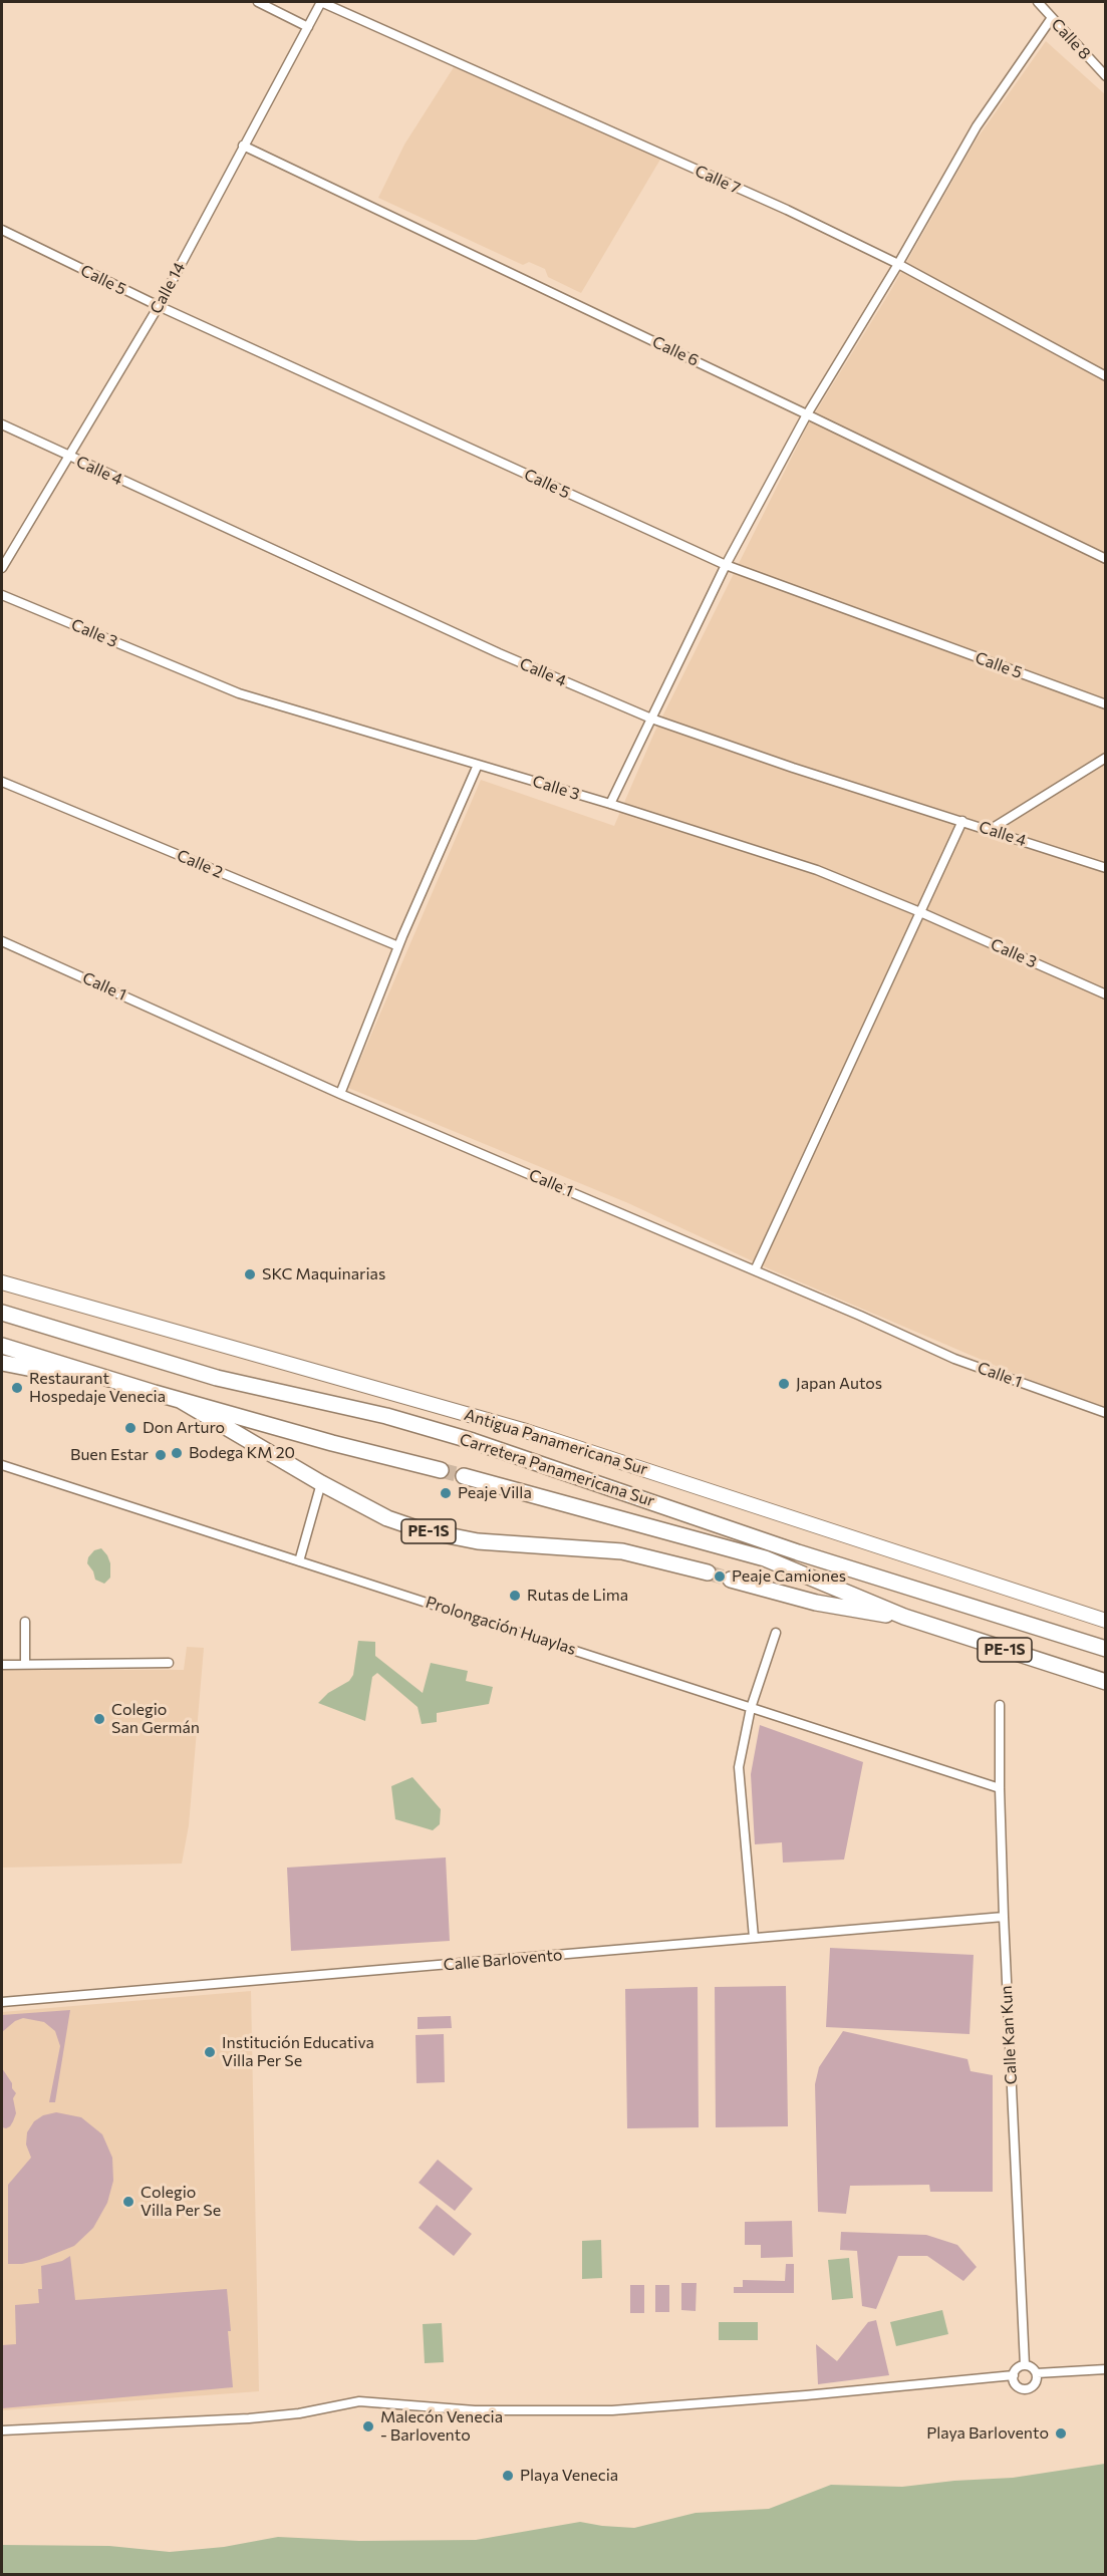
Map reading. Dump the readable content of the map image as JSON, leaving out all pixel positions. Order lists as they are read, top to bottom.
{
  "streets": {
    "highway": ["Carretera Panamericana Sur", "PE-1S"],
    "main road": ["Antigua Panamericana Sur"],
    "street": [
      "Calle 8",
      "Calle 7",
      "Calle 5",
      "Calle 14",
      "Calle 6",
      "Calle 4",
      "Calle 3",
      "Calle 2",
      "Calle 1",
      "Prolongación Huaylas",
      "Calle Barlovento",
      "Calle Kan Kun"
    ]
  },
  "crossings": [
    ["Calle 7", "Calle 14"],
    ["Calle 5", "Calle 14"],
    ["Calle 14", "Calle 6"],
    ["Calle 14", "Calle 4"],
    ["Prolongación Huaylas", "Calle Kan Kun"],
    ["Calle Barlovento", "Calle Kan Kun"]
  ],
  "places": [
    "SKC Maquinarias",
    "Japan Autos",
    "Restaurant Hospedaje Venecia",
    "Don Arturo",
    "Bodega KM 20",
    "Buen Estar",
    "Peaje Villa",
    "Peaje Camiones",
    "Rutas de Lima",
    "Colegio San Germán",
    "Institución Educativa Villa Per Se",
    "Colegio Villa Per Se",
    "Malecón Venecia - Barlovento",
    "Playa Barlovento",
    "Playa Venecia"
  ]
}
